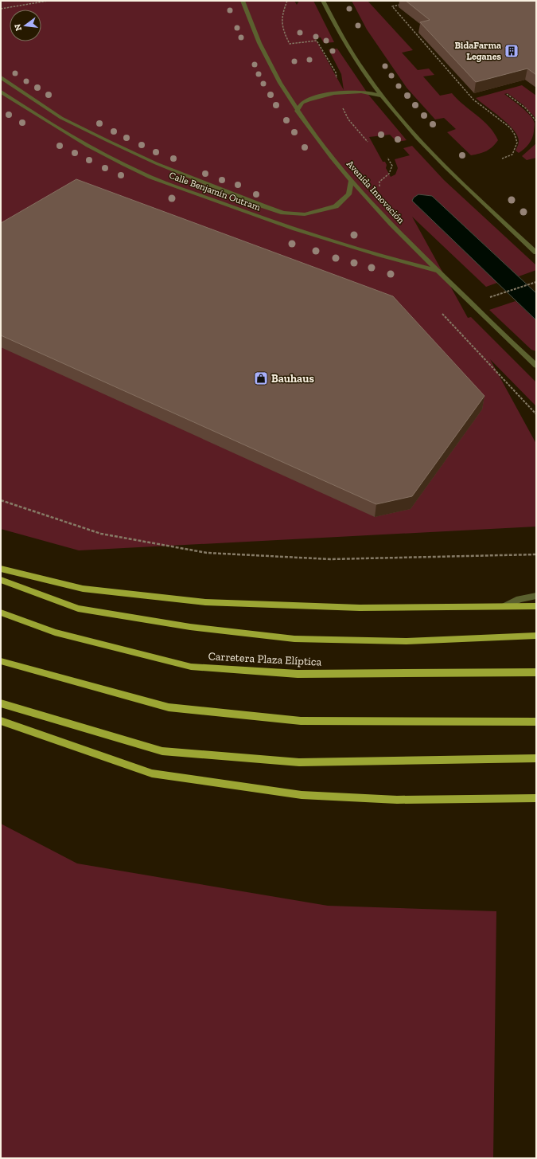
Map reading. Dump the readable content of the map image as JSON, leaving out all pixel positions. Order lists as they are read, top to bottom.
{
  "streets": {
    "main road": ["Carretera Plaza Elíptica"],
    "street": ["Calle Benjamín Outram", "Avenida Innovación"]
  },
  "crossings": [
    ["Calle Benjamín Outram", "Avenida Innovación"]
  ],
  "places": {
    "building": ["BidaFarma Leganes"],
    "shop": ["Bauhaus"]
  },
  "north": "left"
}
